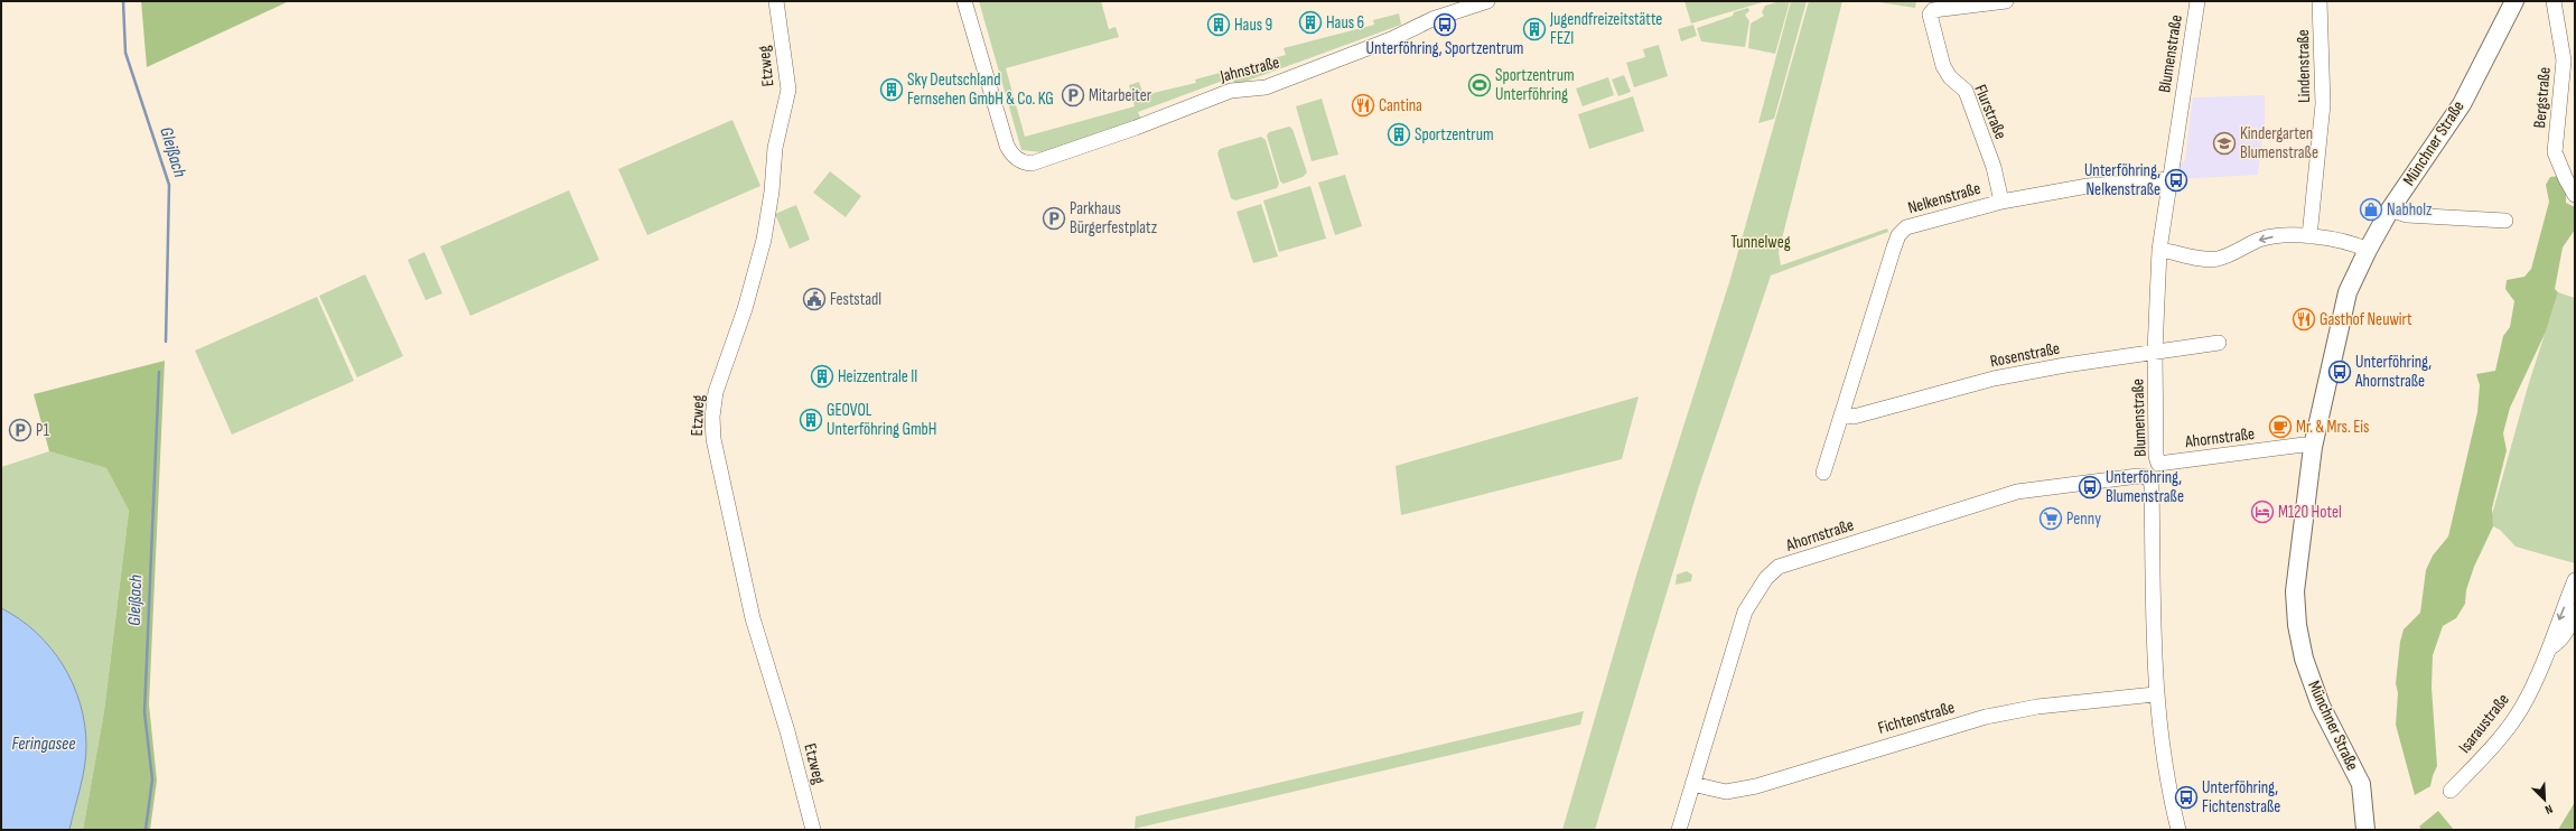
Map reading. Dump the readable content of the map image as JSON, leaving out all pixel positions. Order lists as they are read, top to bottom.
{
  "streets": {
    "main road": ["Münchner Straße"],
    "street": [
      "Blumenstraße",
      "Etzweg",
      "Lindenstraße",
      "Jahnstraße",
      "Bergstraße",
      "Flurstraße",
      "Nelkenstraße",
      "Rosenstraße",
      "Ahornstraße",
      "Fichtenstraße",
      "Isaraustraße"
    ]
  },
  "crossings": [
    ["Blumenstraße", "Nelkenstraße"],
    ["Blumenstraße", "Rosenstraße"],
    ["Blumenstraße", "Ahornstraße"],
    ["Blumenstraße", "Fichtenstraße"],
    ["Flurstraße", "Nelkenstraße"],
    ["Münchner Straße", "Ahornstraße"],
    ["Nelkenstraße", "Rosenstraße"],
    ["Ahornstraße", "Fichtenstraße"]
  ],
  "water": ["Gleißach", "Feringasee"],
  "parks": ["Tunnelweg"],
  "places": {
    "building": [
      "Haus 6",
      "Haus 9",
      "Jugendfreizeitstätte FEZI",
      "Sky Deutschland Fernsehen GmbH & Co. KG",
      "Sportzentrum",
      "Heizzentrale II",
      "GEOVOL Unterföhring GmbH"
    ],
    "bus stop": [
      "Unterföhring, Sportzentrum",
      "Unterföhring, Nelkenstraße",
      "Unterföhring, Ahornstraße",
      "Unterföhring, Blumenstraße",
      "Unterföhring, Fichtenstraße"
    ],
    "sports": ["Sportzentrum Unterföhring"],
    "parking": ["Mitarbeiter", "Parkhaus Bürgerfestplatz", "P1"],
    "restaurant": ["Cantina", "Gasthof Neuwirt"],
    "school or university": ["Kindergarten Blumenstraße"],
    "shop": ["Nabholz"],
    "public building": ["Feststadl"],
    "cafe": ["Mr. & Mrs. Eis"],
    "hotel": ["M120 Hotel"],
    "supermarket": ["Penny"]
  },
  "north": "bottom right"
}
